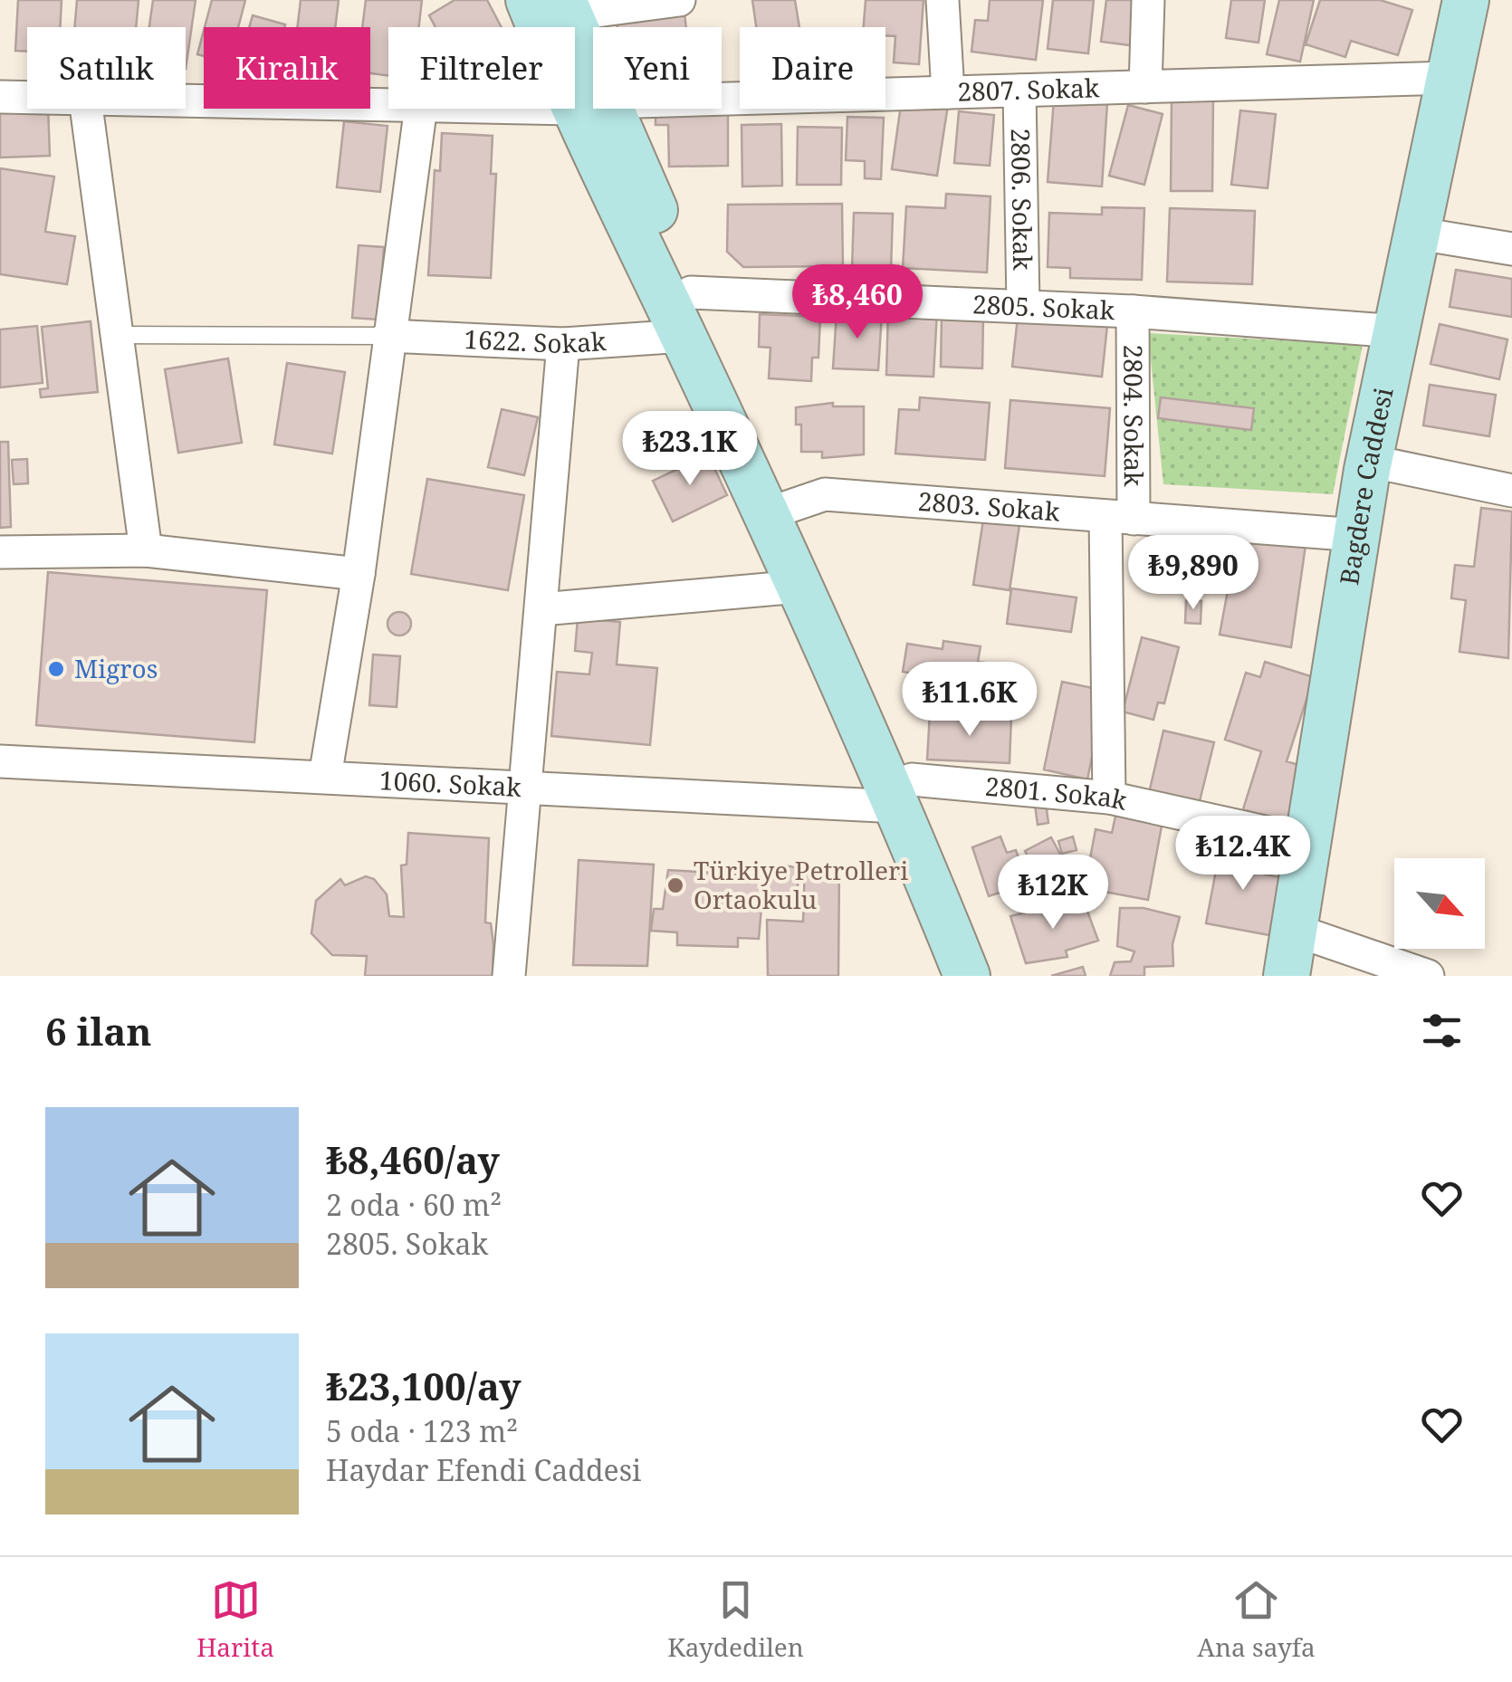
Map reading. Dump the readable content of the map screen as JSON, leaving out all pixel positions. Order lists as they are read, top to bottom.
{
  "streets": {
    "main road": ["Bagdere Caddesi"],
    "street": [
      "2807. Sokak",
      "2806. Sokak",
      "2805. Sokak",
      "1622. Sokak",
      "2804. Sokak",
      "2803. Sokak",
      "1060. Sokak",
      "2801. Sokak"
    ]
  },
  "crossings": [
    ["2807. Sokak", "2806. Sokak"],
    ["2807. Sokak", "Bagdere Caddesi"],
    ["2806. Sokak", "2805. Sokak"],
    ["2805. Sokak", "2804. Sokak"],
    ["2805. Sokak", "Bagdere Caddesi"],
    ["2804. Sokak", "2803. Sokak"],
    ["2804. Sokak", "2801. Sokak"],
    ["Bagdere Caddesi", "2803. Sokak"],
    ["Bagdere Caddesi", "2801. Sokak"],
    ["1060. Sokak", "2801. Sokak"]
  ],
  "places": ["Migros", "Türkiye Petrolleri Ortaokulu"],
  "north": "bottom right",
  "page": {
    "chip": [
      "Satılık",
      "Kiralık",
      "Filtreler",
      "Yeni",
      "Daire"
    ],
    "price": [
      "₺8,460",
      "₺23.1K",
      "₺9,890",
      "₺11.6K",
      "₺12.4K",
      "₺12K"
    ],
    "heading": "6 ilan",
    "list": [
      {
        "name": "₺8,460/ay",
        "note": "2 oda · 60 m² · 2805. Sokak"
      },
      {
        "name": "₺23,100/ay",
        "note": "5 oda · 123 m² · Haydar Efendi Caddesi"
      }
    ],
    "tabs": ["Harita", "Kaydedilen", "Ana sayfa"]
  }
}
